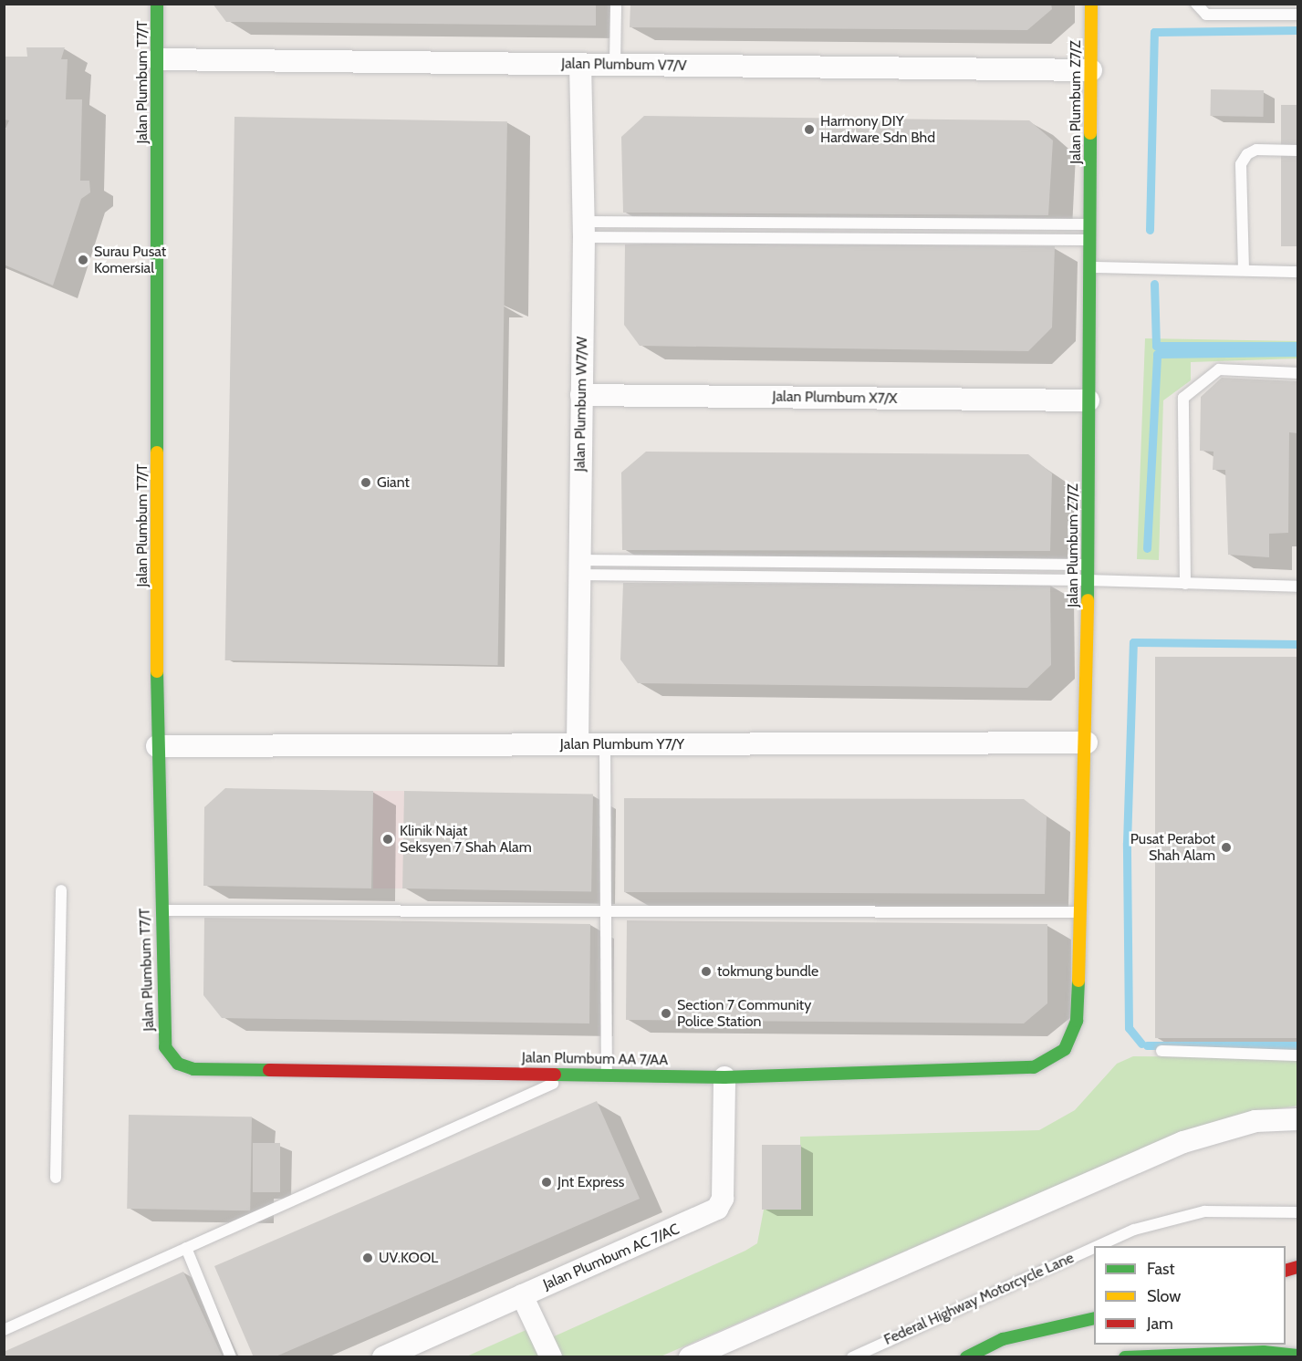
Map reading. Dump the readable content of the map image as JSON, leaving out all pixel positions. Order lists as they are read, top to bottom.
{
  "streets": {
    "main road": ["Jalan Plumbum T7/T", "Jalan Plumbum Z7/Z", "Jalan Plumbum AA 7/AA"],
    "street": [
      "Jalan Plumbum V7/V",
      "Jalan Plumbum X7/X",
      "Jalan Plumbum W7/W",
      "Jalan Plumbum Y7/Y",
      "Jalan Plumbum AC 7/AC"
    ],
    "lane": ["Federal Highway Motorcycle Lane"]
  },
  "crossings": [
    ["Jalan Plumbum V7/V", "Jalan Plumbum T7/T"],
    ["Jalan Plumbum V7/V", "Jalan Plumbum Z7/Z"],
    ["Jalan Plumbum V7/V", "Jalan Plumbum W7/W"],
    ["Jalan Plumbum T7/T", "Jalan Plumbum Y7/Y"],
    ["Jalan Plumbum T7/T", "Jalan Plumbum AA 7/AA"],
    ["Jalan Plumbum Z7/Z", "Jalan Plumbum X7/X"],
    ["Jalan Plumbum Z7/Z", "Jalan Plumbum Y7/Y"],
    ["Jalan Plumbum Z7/Z", "Jalan Plumbum AA 7/AA"],
    ["Jalan Plumbum X7/X", "Jalan Plumbum W7/W"],
    ["Jalan Plumbum W7/W", "Jalan Plumbum Y7/Y"],
    ["Jalan Plumbum AA 7/AA", "Jalan Plumbum AC 7/AC"]
  ],
  "places": [
    "Harmony DIY Hardware Sdn Bhd",
    "Surau Pusat Komersial",
    "Giant",
    "Klinik Najat Seksyen 7 Shah Alam",
    "Pusat Perabot Shah Alam",
    "tokmung bundle",
    "Section 7 Community Police Station",
    "Jnt Express",
    "UV.KOOL"
  ],
  "legend": ["Fast", "Slow", "Jam"]
}
